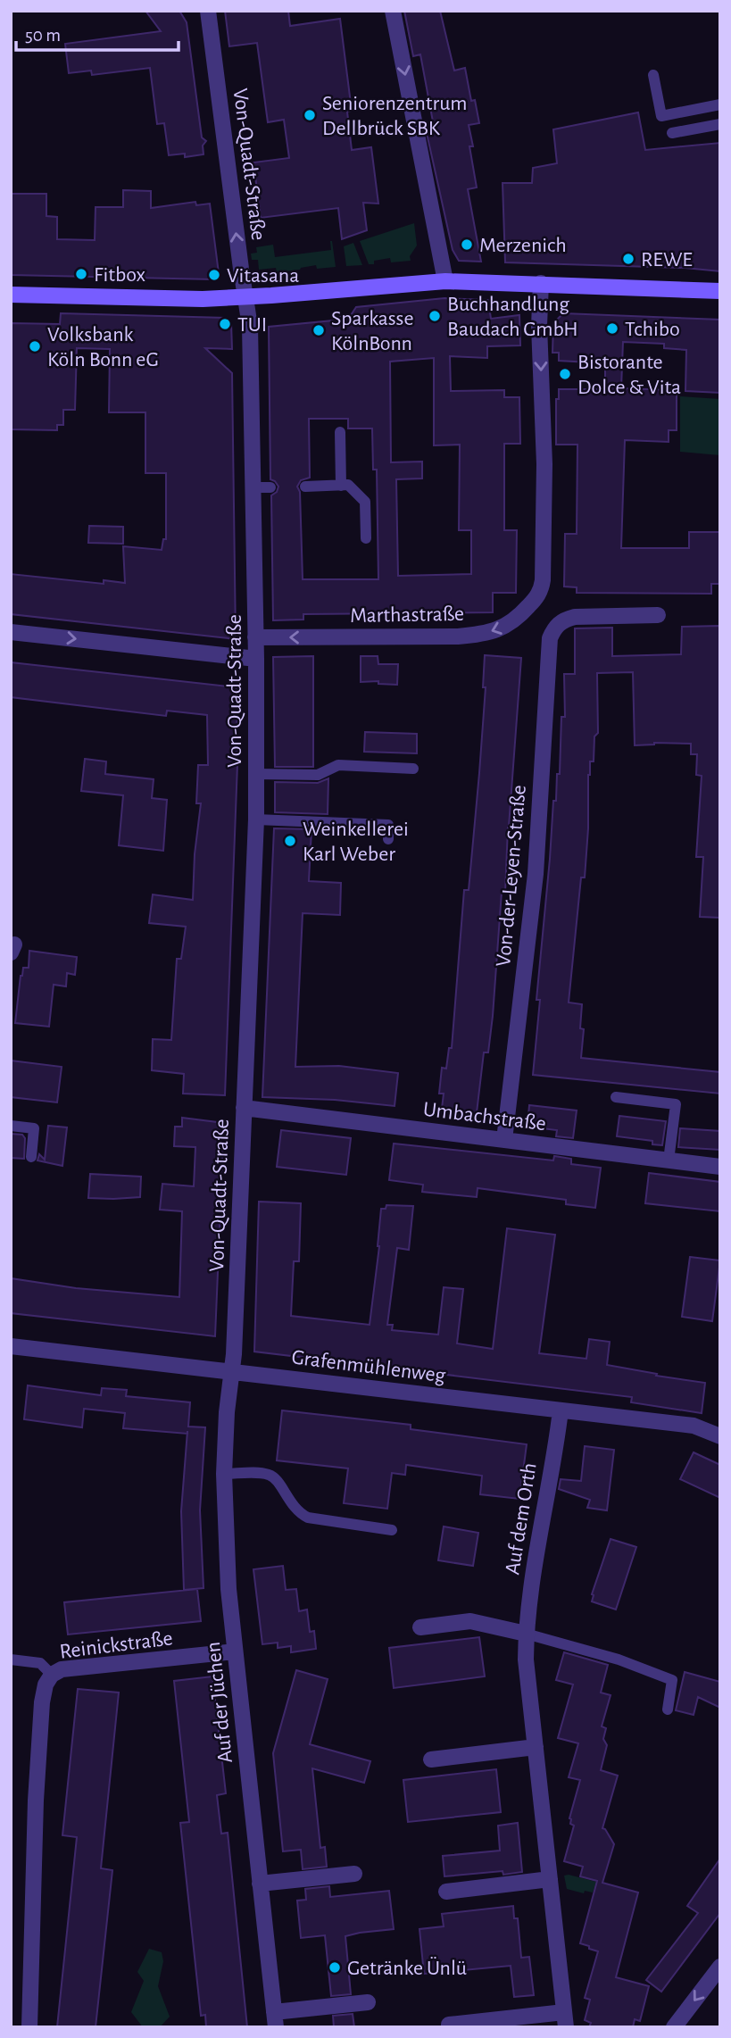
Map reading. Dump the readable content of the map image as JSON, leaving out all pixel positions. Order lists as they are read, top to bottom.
{
  "streets": {
    "street": [
      "Von-Quadt-Straße",
      "Marthastraße",
      "Von-der-Leyen-Straße",
      "Umbachstraße",
      "Grafenmühlenweg",
      "Auf dem Orth",
      "Reinickstraße",
      "Auf der Jüchen"
    ]
  },
  "crossings": [
    ["Von-Quadt-Straße", "Marthastraße"],
    ["Von-Quadt-Straße", "Umbachstraße"],
    ["Von-Quadt-Straße", "Grafenmühlenweg"],
    ["Von-Quadt-Straße", "Auf der Jüchen"],
    ["Von-der-Leyen-Straße", "Umbachstraße"],
    ["Grafenmühlenweg", "Auf dem Orth"],
    ["Grafenmühlenweg", "Auf der Jüchen"],
    ["Reinickstraße", "Auf der Jüchen"]
  ],
  "places": [
    "Seniorenzentrum Dellbrück SBK",
    "Merzenich",
    "REWE",
    "Fitbox",
    "Vitasana",
    "Buchhandlung Baudach GmbH",
    "TUI",
    "Tchibo",
    "Sparkasse KölnBonn",
    "Volksbank Köln Bonn eG",
    "Bistorante Dolce & Vita",
    "Weinkellerei Karl Weber",
    "Getränke Ünlü"
  ],
  "scale_bar": "50 m"
}
